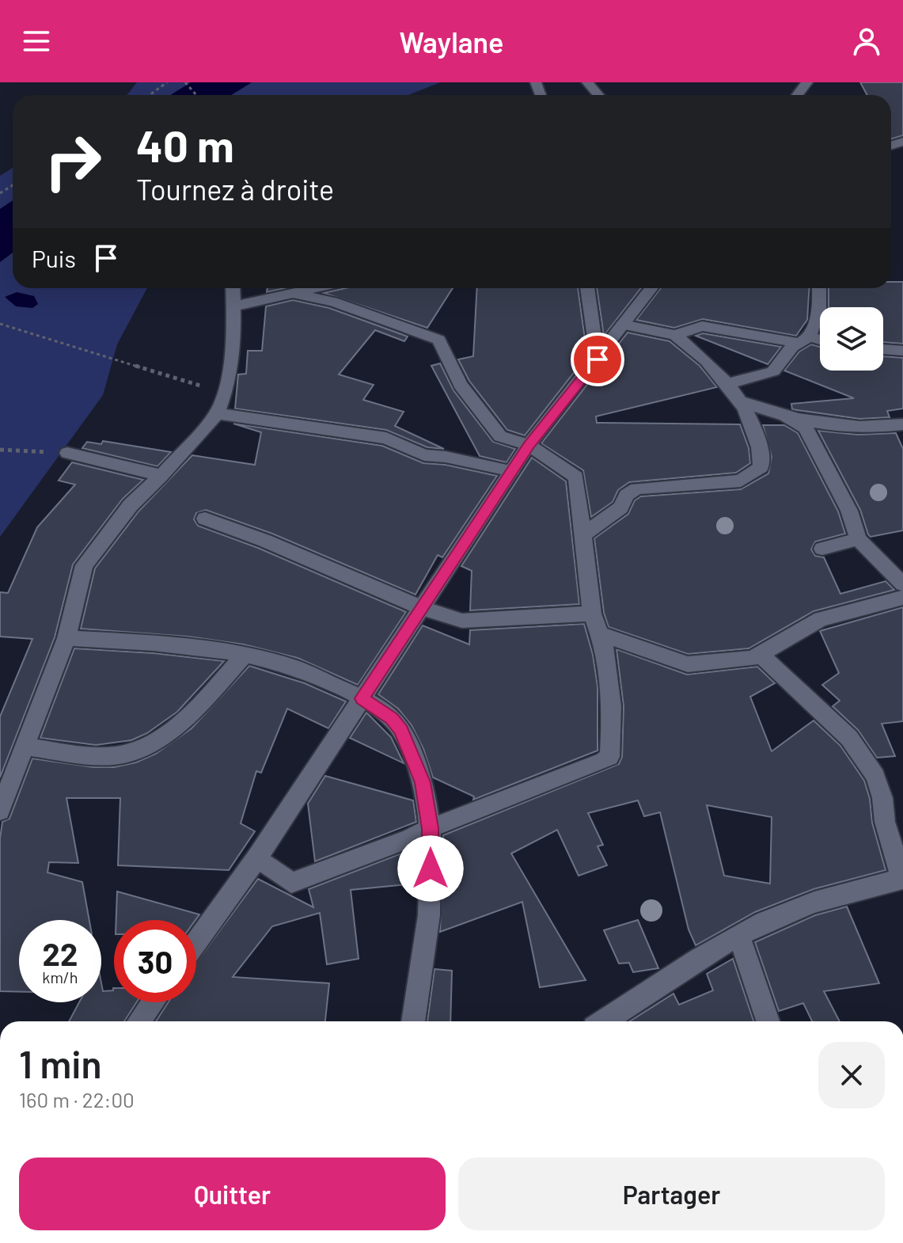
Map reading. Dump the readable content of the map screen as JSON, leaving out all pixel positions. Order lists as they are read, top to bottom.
{
  "page": {
    "header": "Waylane",
    "turn": ["40 m", "Tournez à droite"],
    "then": "Puis",
    "speed": "22 km/h",
    "limit": "30",
    "heading": ["1 min", "160 m · 22:00"],
    "buttons": ["Quitter", "Partager"]
  }
}
